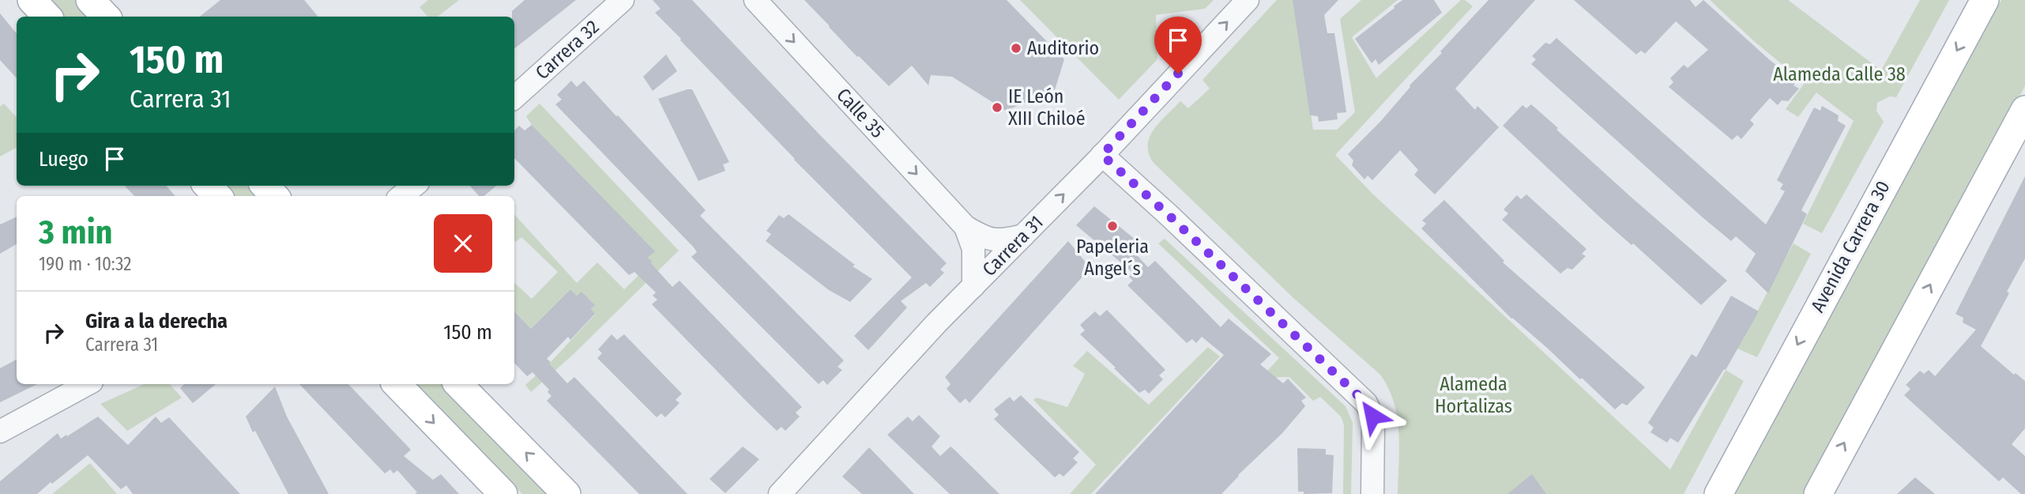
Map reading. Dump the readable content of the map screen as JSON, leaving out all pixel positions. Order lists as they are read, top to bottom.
{
  "streets": {
    "main road": ["Avenida Carrera 30"],
    "street": ["Carrera 32", "Calle 35", "Carrera 31"]
  },
  "crossings": [
    ["Calle 35", "Carrera 31"]
  ],
  "one_way": ["Calle 35", "Carrera 31"],
  "parks": ["Alameda Calle 38", "Alameda Hortalizas"],
  "places": ["Auditorio", "IE León XIII Chiloé", "Papeleria Angel´s"],
  "page": {
    "turn": ["150 m", "Carrera 31"],
    "then": "Luego",
    "heading": ["3 min", "190 m · 10:32"],
    "list": [
      {
        "name": "Gira a la derecha",
        "note": "Carrera 31",
        "value": "150 m"
      }
    ]
  }
}
